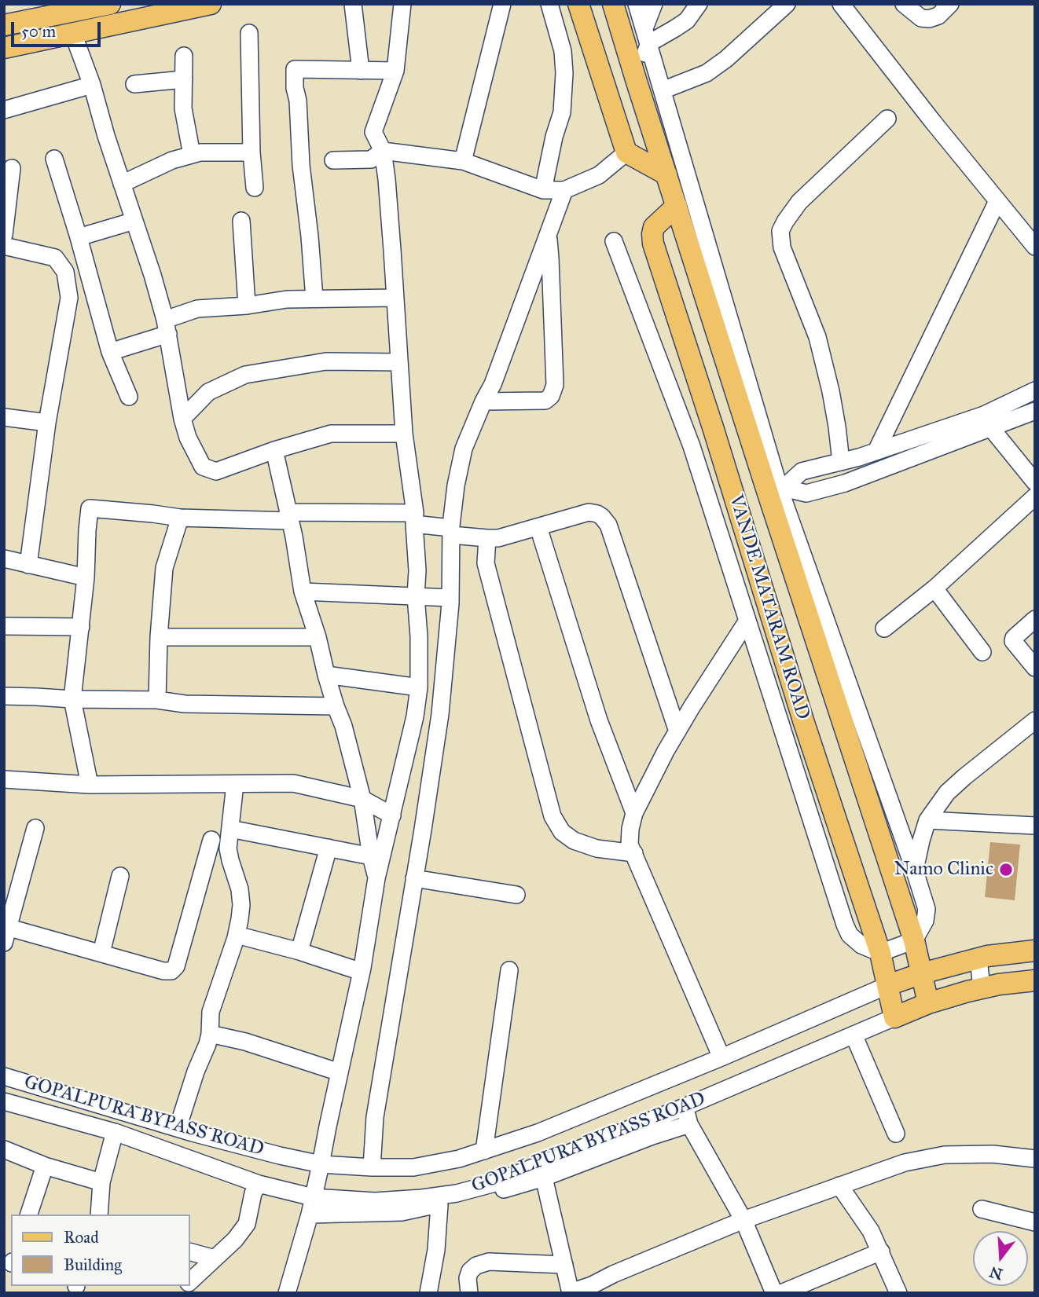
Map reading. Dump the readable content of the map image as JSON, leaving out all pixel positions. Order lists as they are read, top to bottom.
{
  "streets": {
    "main road": ["VANDE MATARAM ROAD", "GOPALPURA BYPASS ROAD"]
  },
  "crossings": [
    ["VANDE MATARAM ROAD", "GOPALPURA BYPASS ROAD"]
  ],
  "places": ["Namo Clinic"],
  "legend": ["Road", "Building"],
  "scale_bar": "50 m",
  "north": "bottom"
}
